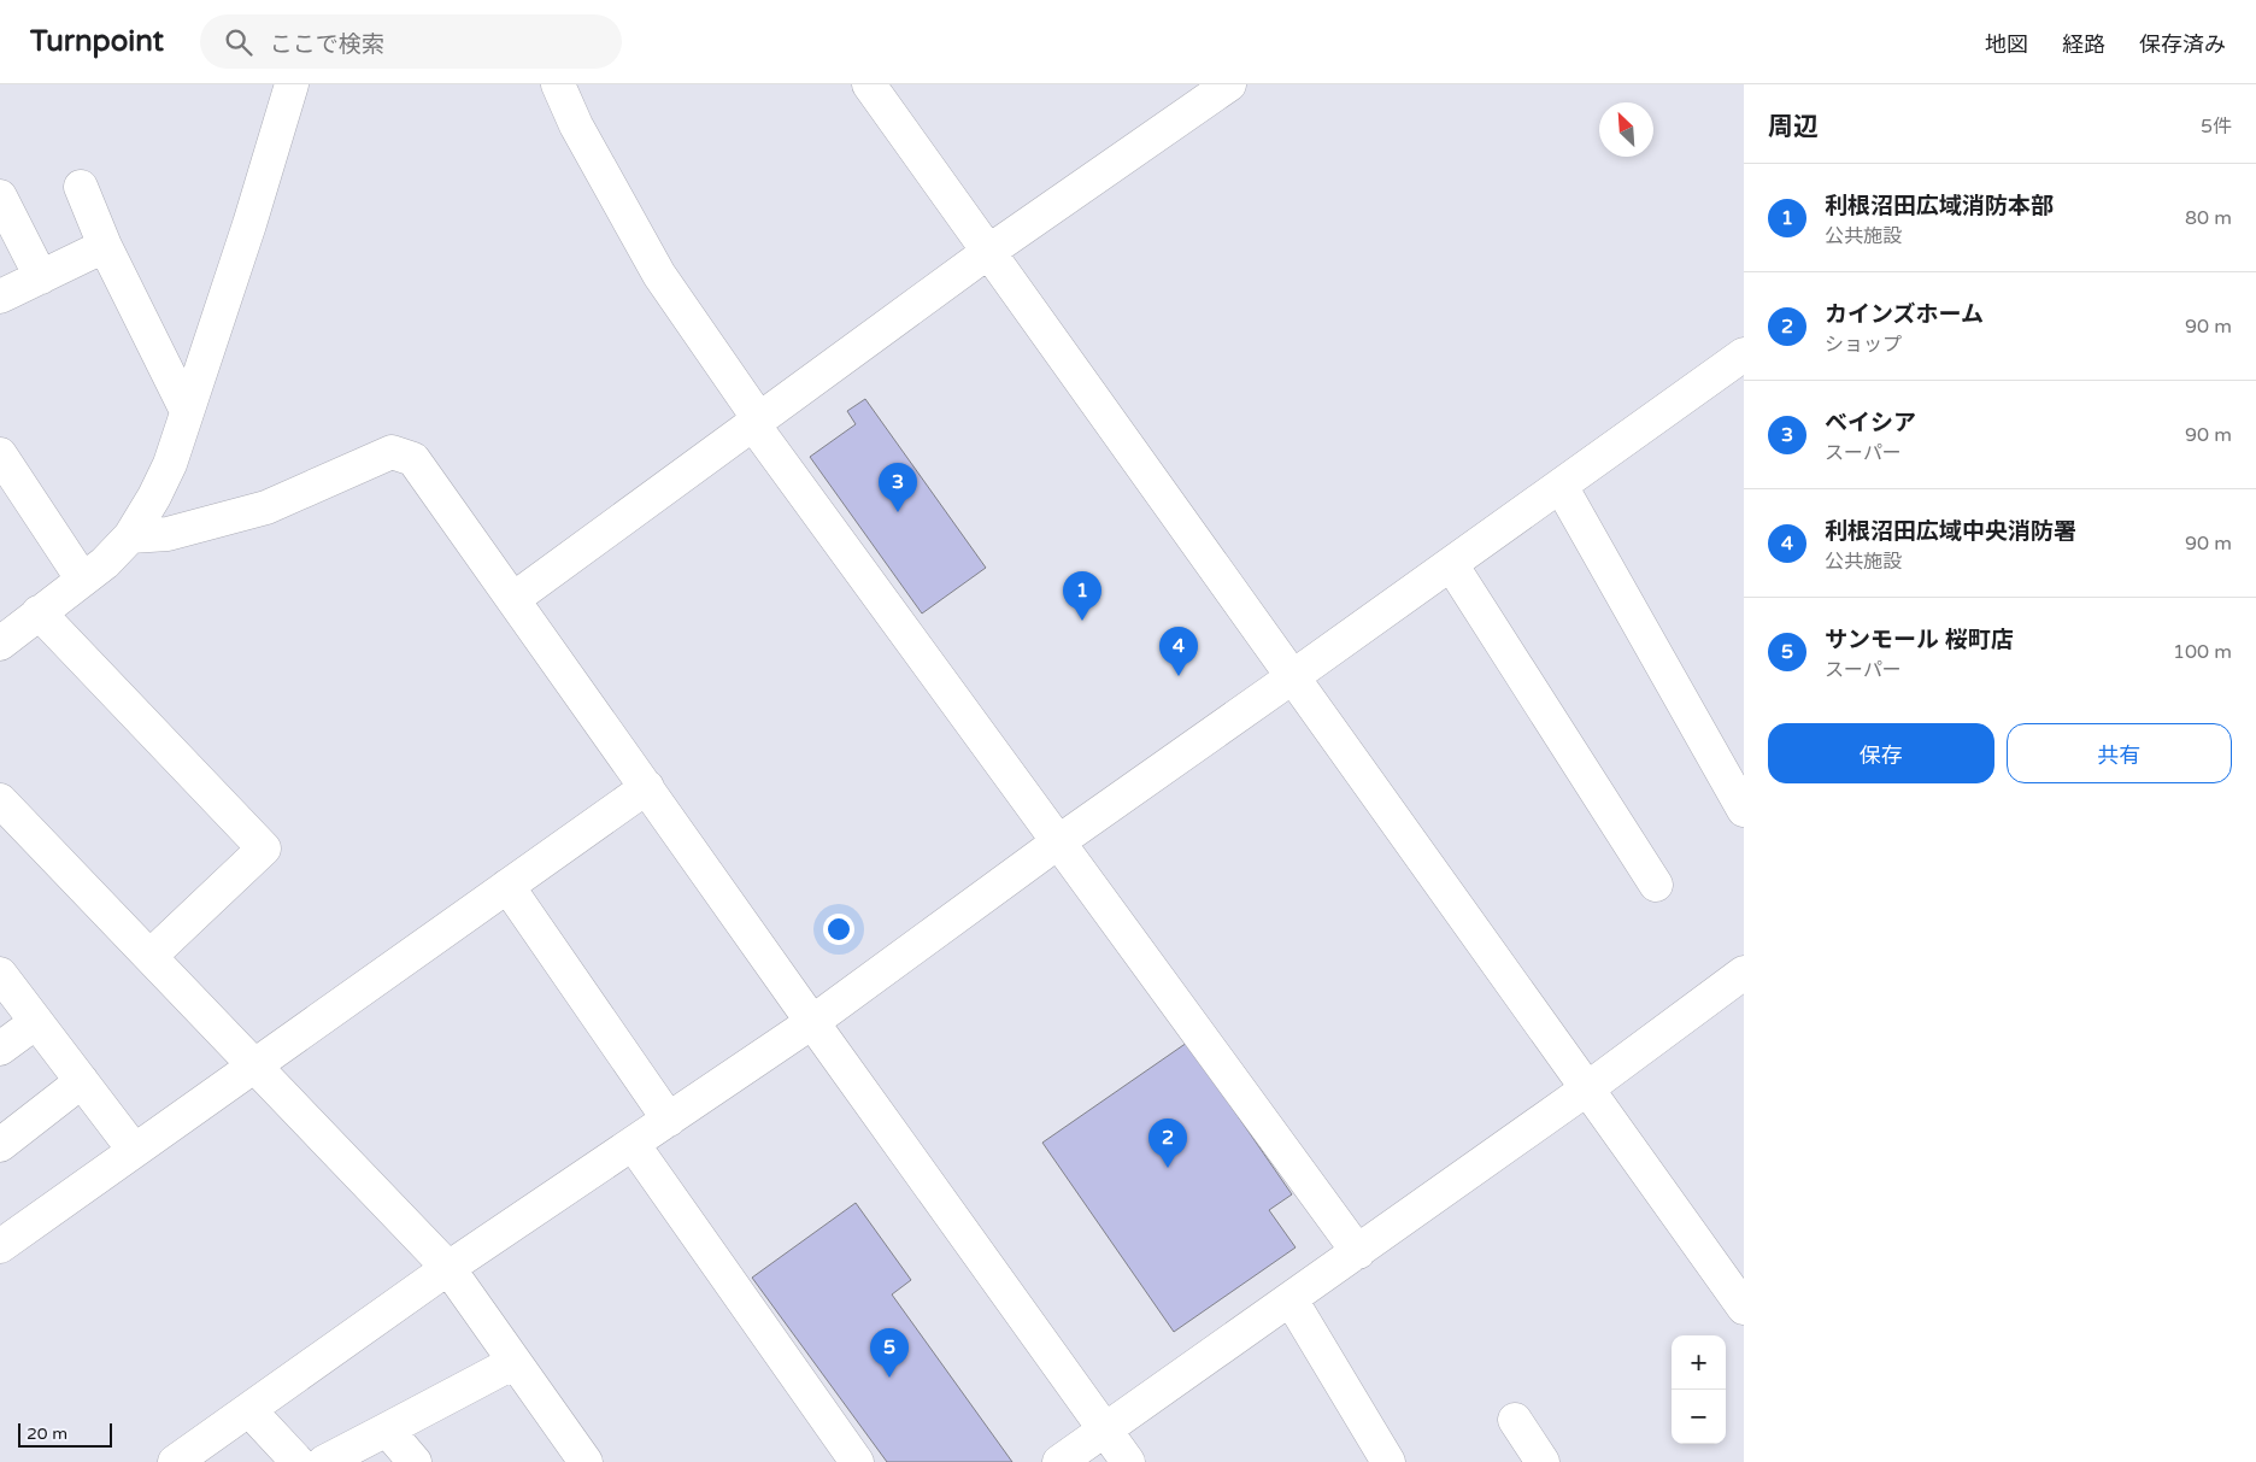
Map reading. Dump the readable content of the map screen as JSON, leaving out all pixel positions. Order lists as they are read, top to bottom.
{
  "scale_bar": "20 m",
  "north": "top left",
  "page": {
    "header": "Turnpoint",
    "search": "ここで検索",
    "nav": ["地図", "経路", "保存済み"],
    "heading": ["周辺", "5件"],
    "list": [
      {
        "mark": "1",
        "name": "利根沼田広域消防本部",
        "note": "公共施設",
        "value": "80 m"
      },
      {
        "mark": "2",
        "name": "カインズホーム",
        "note": "ショップ",
        "value": "90 m"
      },
      {
        "mark": "3",
        "name": "ベイシア",
        "note": "スーパー",
        "value": "90 m"
      },
      {
        "mark": "4",
        "name": "利根沼田広域中央消防署",
        "note": "公共施設",
        "value": "90 m"
      },
      {
        "mark": "5",
        "name": "サンモール 桜町店",
        "note": "スーパー",
        "value": "100 m"
      }
    ],
    "pins": [
      "3",
      "1",
      "4",
      "2",
      "5"
    ],
    "buttons": ["保存", "共有"],
    "map_buttons": ["+", "−"],
    "scale": "20 m"
  }
}
